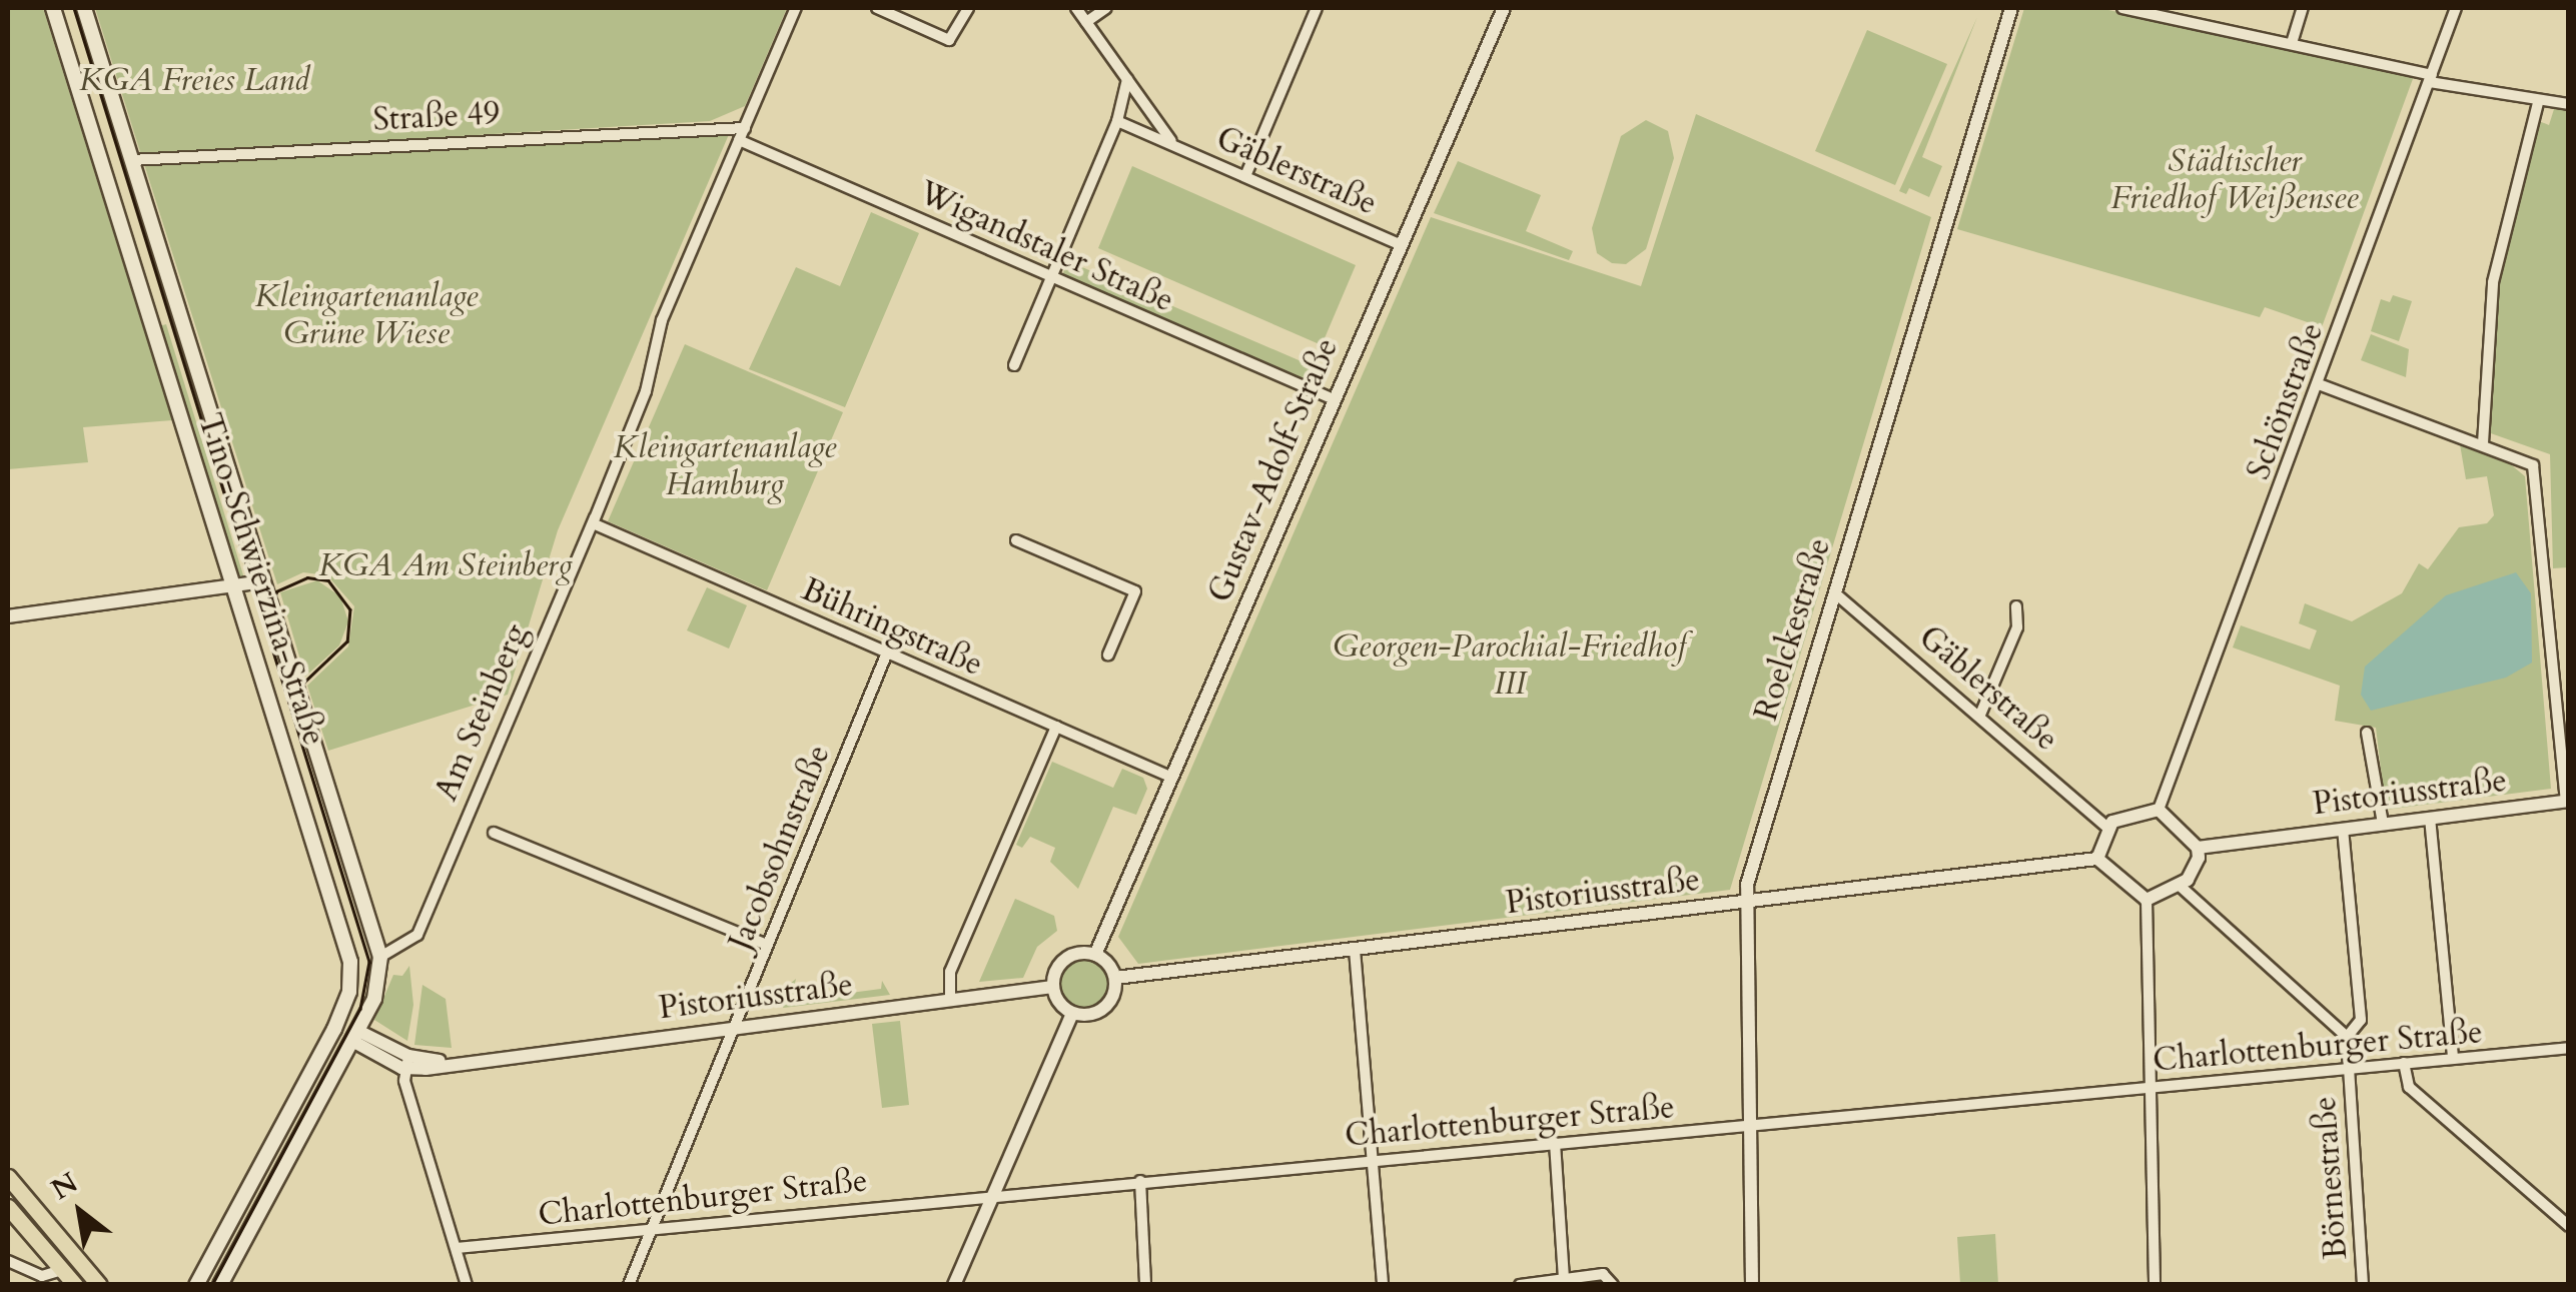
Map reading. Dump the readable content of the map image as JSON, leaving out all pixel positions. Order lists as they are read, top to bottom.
{
  "streets": {
    "main road": ["Tino-Schwierzina-Straße"],
    "street": [
      "Straße 49",
      "Gäblerstraße",
      "Wigandstaler Straße",
      "Schönstraße",
      "Gustav-Adolf-Straße",
      "Bühringstraße",
      "Roelckestraße",
      "Am Steinberg",
      "Pistoriusstraße",
      "Jacobsohnstraße",
      "Charlottenburger Straße",
      "Börnestraße"
    ]
  },
  "crossings": [
    ["Straße 49", "Tino-Schwierzina-Straße"],
    ["Straße 49", "Am Steinberg"],
    ["Gäblerstraße", "Schönstraße"],
    ["Gäblerstraße", "Gustav-Adolf-Straße"],
    ["Gäblerstraße", "Roelckestraße"],
    ["Gäblerstraße", "Pistoriusstraße"],
    ["Wigandstaler Straße", "Gustav-Adolf-Straße"],
    ["Wigandstaler Straße", "Am Steinberg"],
    ["Schönstraße", "Pistoriusstraße"],
    ["Gustav-Adolf-Straße", "Bühringstraße"],
    ["Gustav-Adolf-Straße", "Pistoriusstraße"],
    ["Tino-Schwierzina-Straße", "Am Steinberg"],
    ["Tino-Schwierzina-Straße", "Pistoriusstraße"],
    ["Bühringstraße", "Am Steinberg"],
    ["Bühringstraße", "Jacobsohnstraße"],
    ["Roelckestraße", "Pistoriusstraße"],
    ["Roelckestraße", "Charlottenburger Straße"],
    ["Pistoriusstraße", "Jacobsohnstraße"],
    ["Pistoriusstraße", "Börnestraße"],
    ["Jacobsohnstraße", "Charlottenburger Straße"],
    ["Charlottenburger Straße", "Börnestraße"]
  ],
  "parks": [
    "KGA Freies Land",
    "Städtischer Friedhof Weißensee",
    "Kleingartenanlage Grüne Wiese",
    "Kleingartenanlage Hamburg",
    "KGA Am Steinberg",
    "Georgen-Parochial-Friedhof III"
  ],
  "north": "top left"
}
